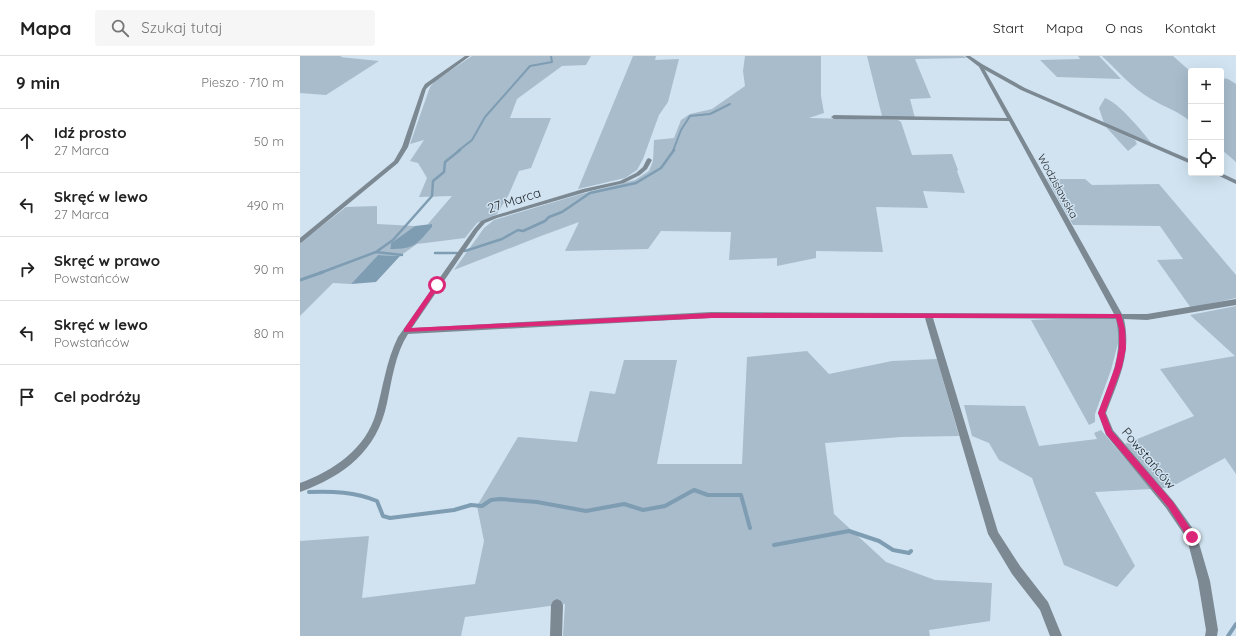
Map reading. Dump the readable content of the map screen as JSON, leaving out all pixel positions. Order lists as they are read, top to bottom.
{
  "streets": {
    "street": ["Wodzisławska", "27 Marca", "Powstańców"]
  },
  "crossings": [
    ["Wodzisławska", "Powstańców"]
  ],
  "page": {
    "header": "Mapa",
    "search": "Szukaj tutaj",
    "nav": [
      "Start",
      "Mapa",
      "O nas",
      "Kontakt"
    ],
    "heading": ["9 min", "Pieszo · 710 m"],
    "map_buttons": ["+", "−"],
    "list": [
      ["Idź prosto", "27 Marca", "50 m"],
      ["Skręć w lewo", "27 Marca", "490 m"],
      ["Skręć w prawo", "Powstańców", "90 m"],
      ["Skręć w lewo", "Powstańców", "80 m"],
      "Cel podróży"
    ]
  }
}
